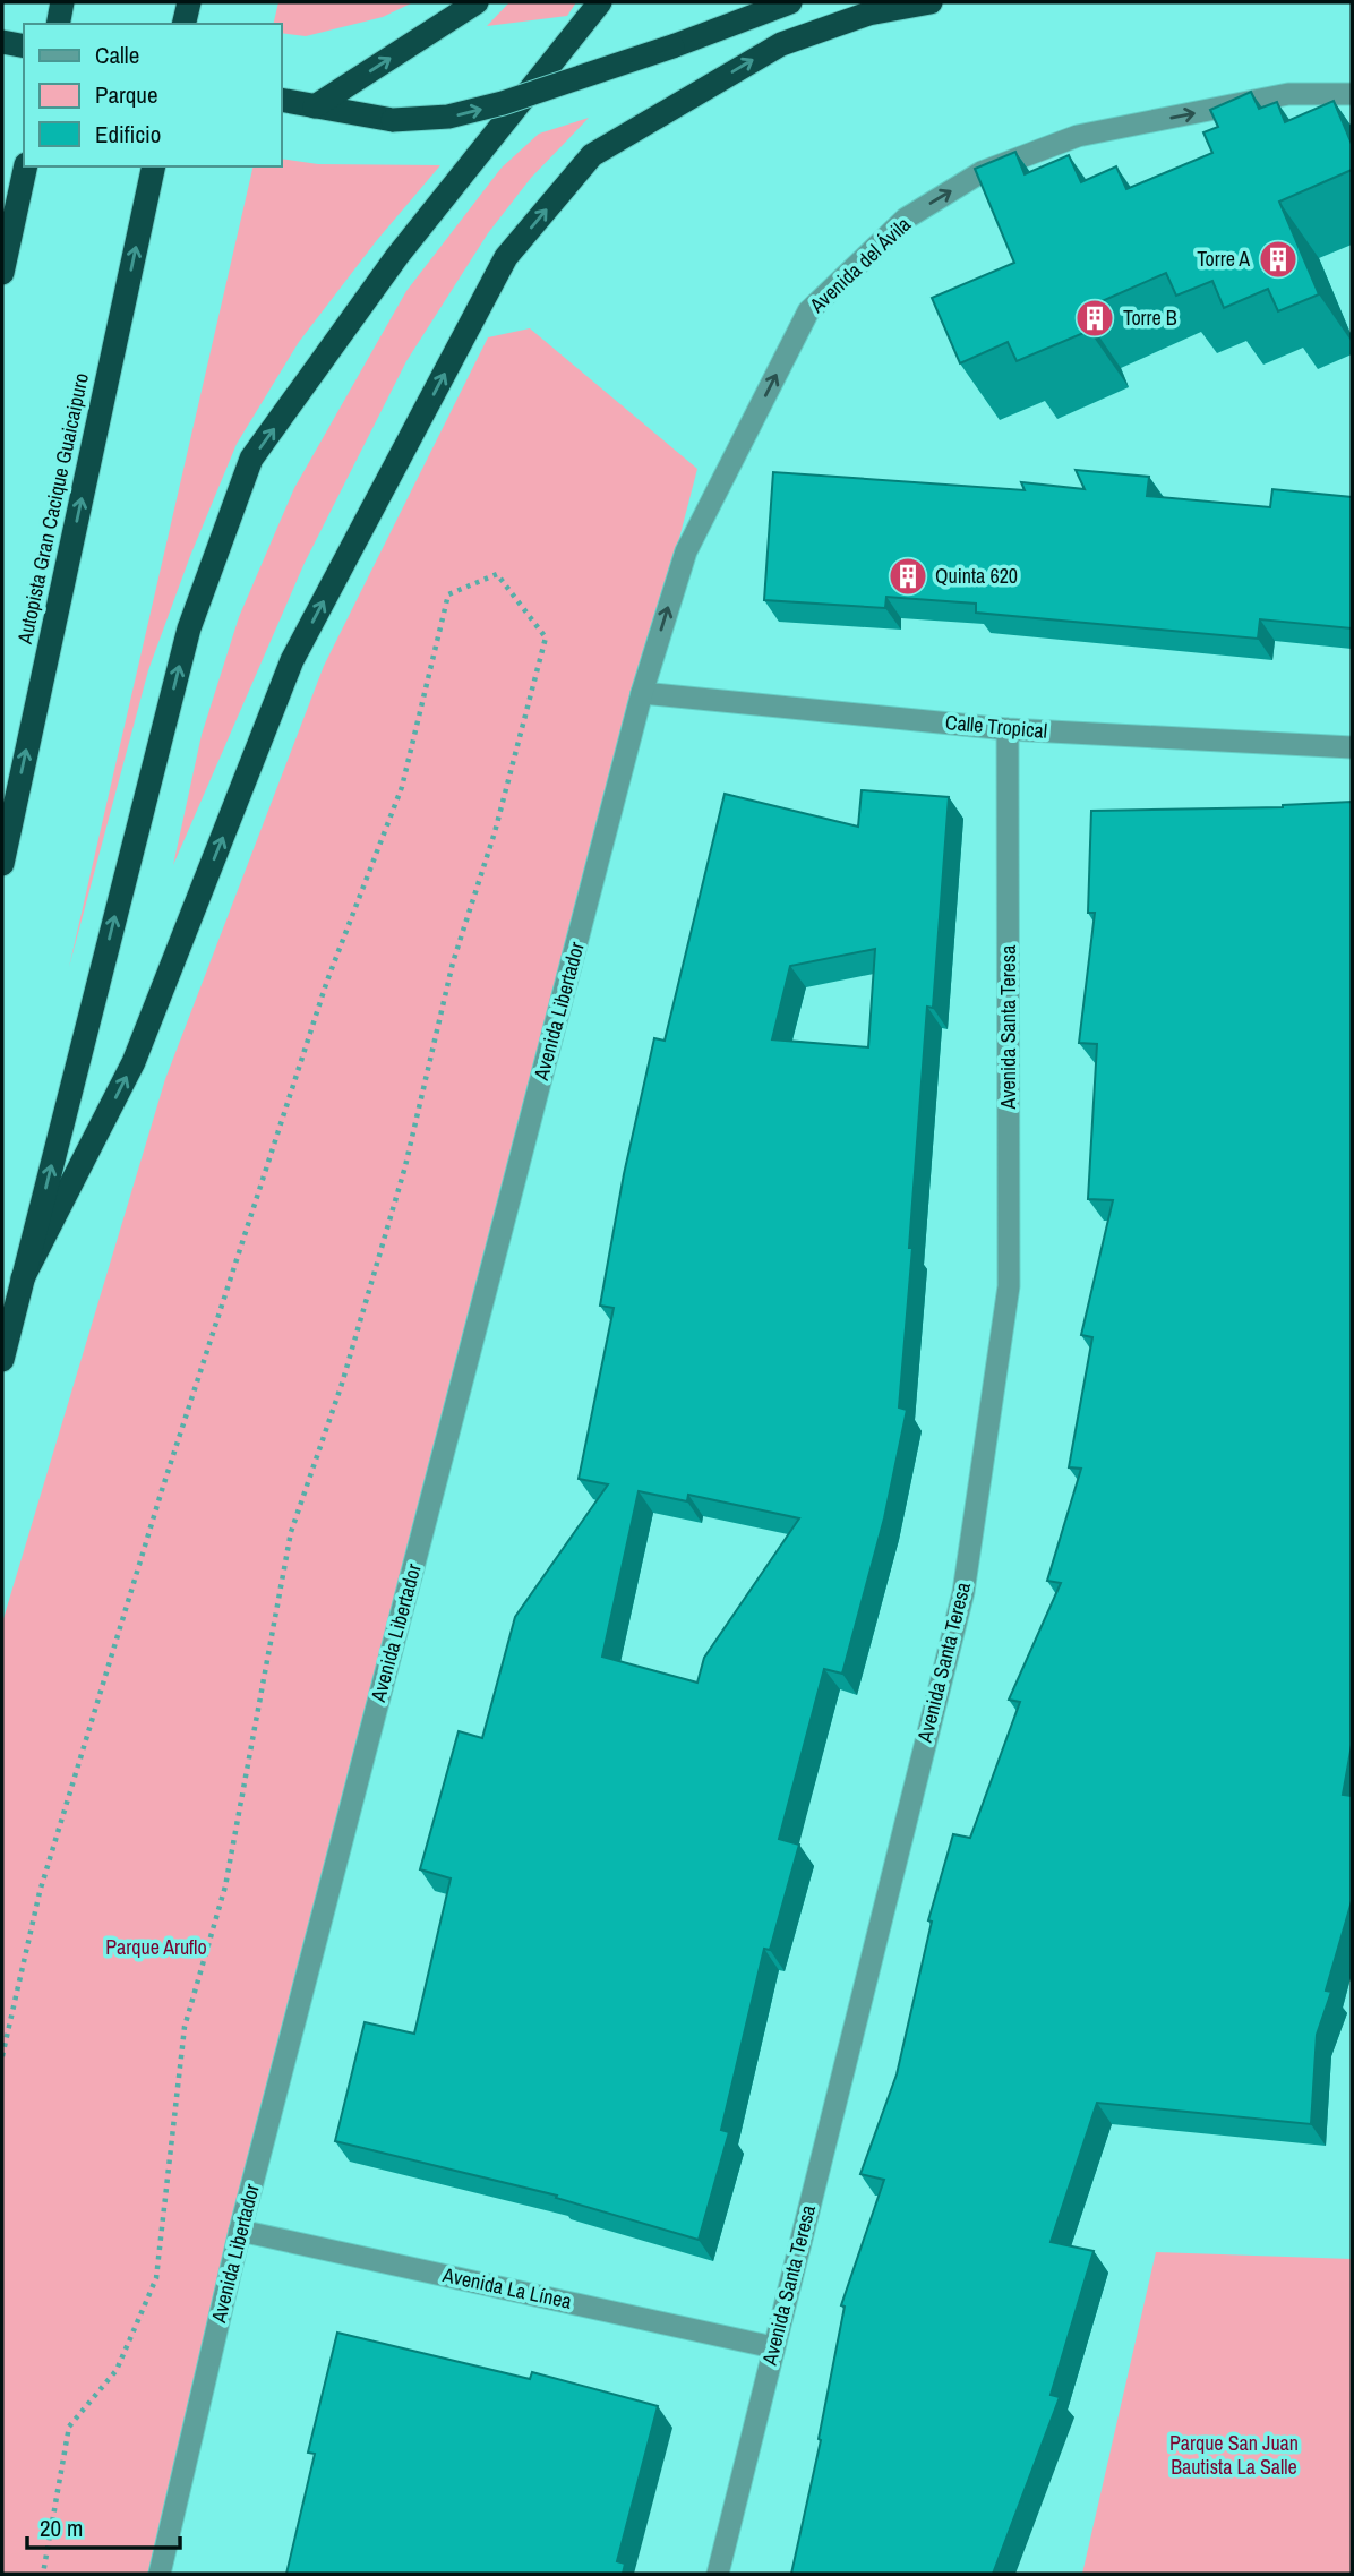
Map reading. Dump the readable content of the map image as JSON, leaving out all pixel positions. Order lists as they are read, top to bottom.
{
  "streets": {
    "highway": ["Autopista Gran Cacique Guaicaipuro"],
    "street": [
      "Avenida del Ávila",
      "Calle Tropical",
      "Avenida Libertador",
      "Avenida Santa Teresa",
      "Avenida La Línea"
    ]
  },
  "crossings": [
    ["Avenida del Ávila", "Calle Tropical"],
    ["Avenida del Ávila", "Avenida Libertador"],
    ["Calle Tropical", "Avenida Libertador"],
    ["Calle Tropical", "Avenida Santa Teresa"],
    ["Avenida Libertador", "Avenida La Línea"],
    ["Avenida Santa Teresa", "Avenida La Línea"]
  ],
  "one_way": ["Avenida del Ávila"],
  "parks": ["Parque Aruflo", "Parque San Juan Bautista La Salle"],
  "places": {
    "building": ["Torre A", "Torre B", "Quinta 620"]
  },
  "legend": ["Calle", "Parque", "Edificio"],
  "scale_bar": "20 m"
}
